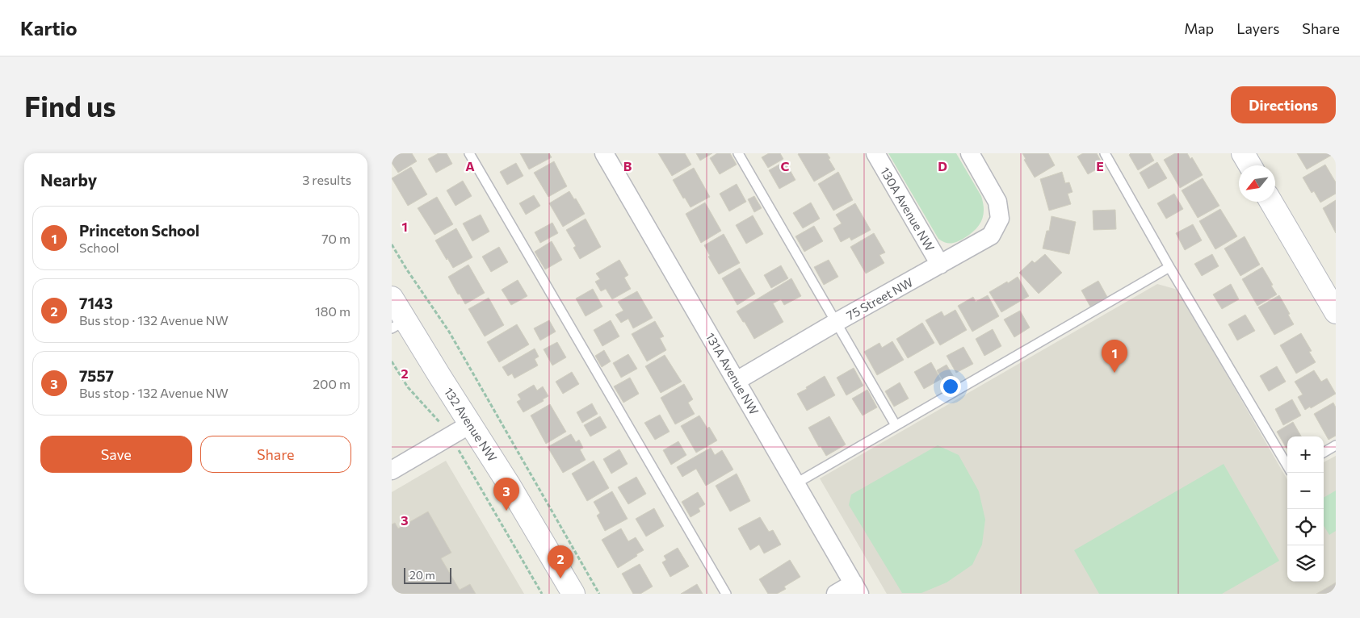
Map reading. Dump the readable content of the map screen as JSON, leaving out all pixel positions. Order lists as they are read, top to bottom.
{
  "streets": {
    "street": [
      "130A Avenue NW",
      "75 Street NW",
      "131A Avenue NW",
      "132 Avenue NW"
    ]
  },
  "crossings": [
    ["130A Avenue NW", "75 Street NW"],
    ["75 Street NW", "131A Avenue NW"]
  ],
  "scale_bar": "20 m",
  "north": "bottom left",
  "page": {
    "header": "Kartio",
    "nav": ["Map", "Layers", "Share"],
    "buttons": [
      "Directions",
      ["Save", "Share"]
    ],
    "title": "Find us",
    "heading": ["Nearby", "3 results"],
    "list": [
      {
        "mark": "1",
        "name": "Princeton School",
        "note": "School",
        "value": "70 m"
      },
      {
        "mark": "2",
        "name": "7143",
        "note": "Bus stop · 132 Avenue NW",
        "value": "180 m"
      },
      {
        "mark": "3",
        "name": "7557",
        "note": "Bus stop · 132 Avenue NW",
        "value": "200 m"
      }
    ],
    "pins": ["1", "3", "2"],
    "map_buttons": ["+", "−"],
    "scale": "20 m"
  },
  "grid": {
    "columns": [
      "A",
      "B",
      "C",
      "D",
      "E"
    ],
    "rows": ["1", "2", "3"]
  }
}
